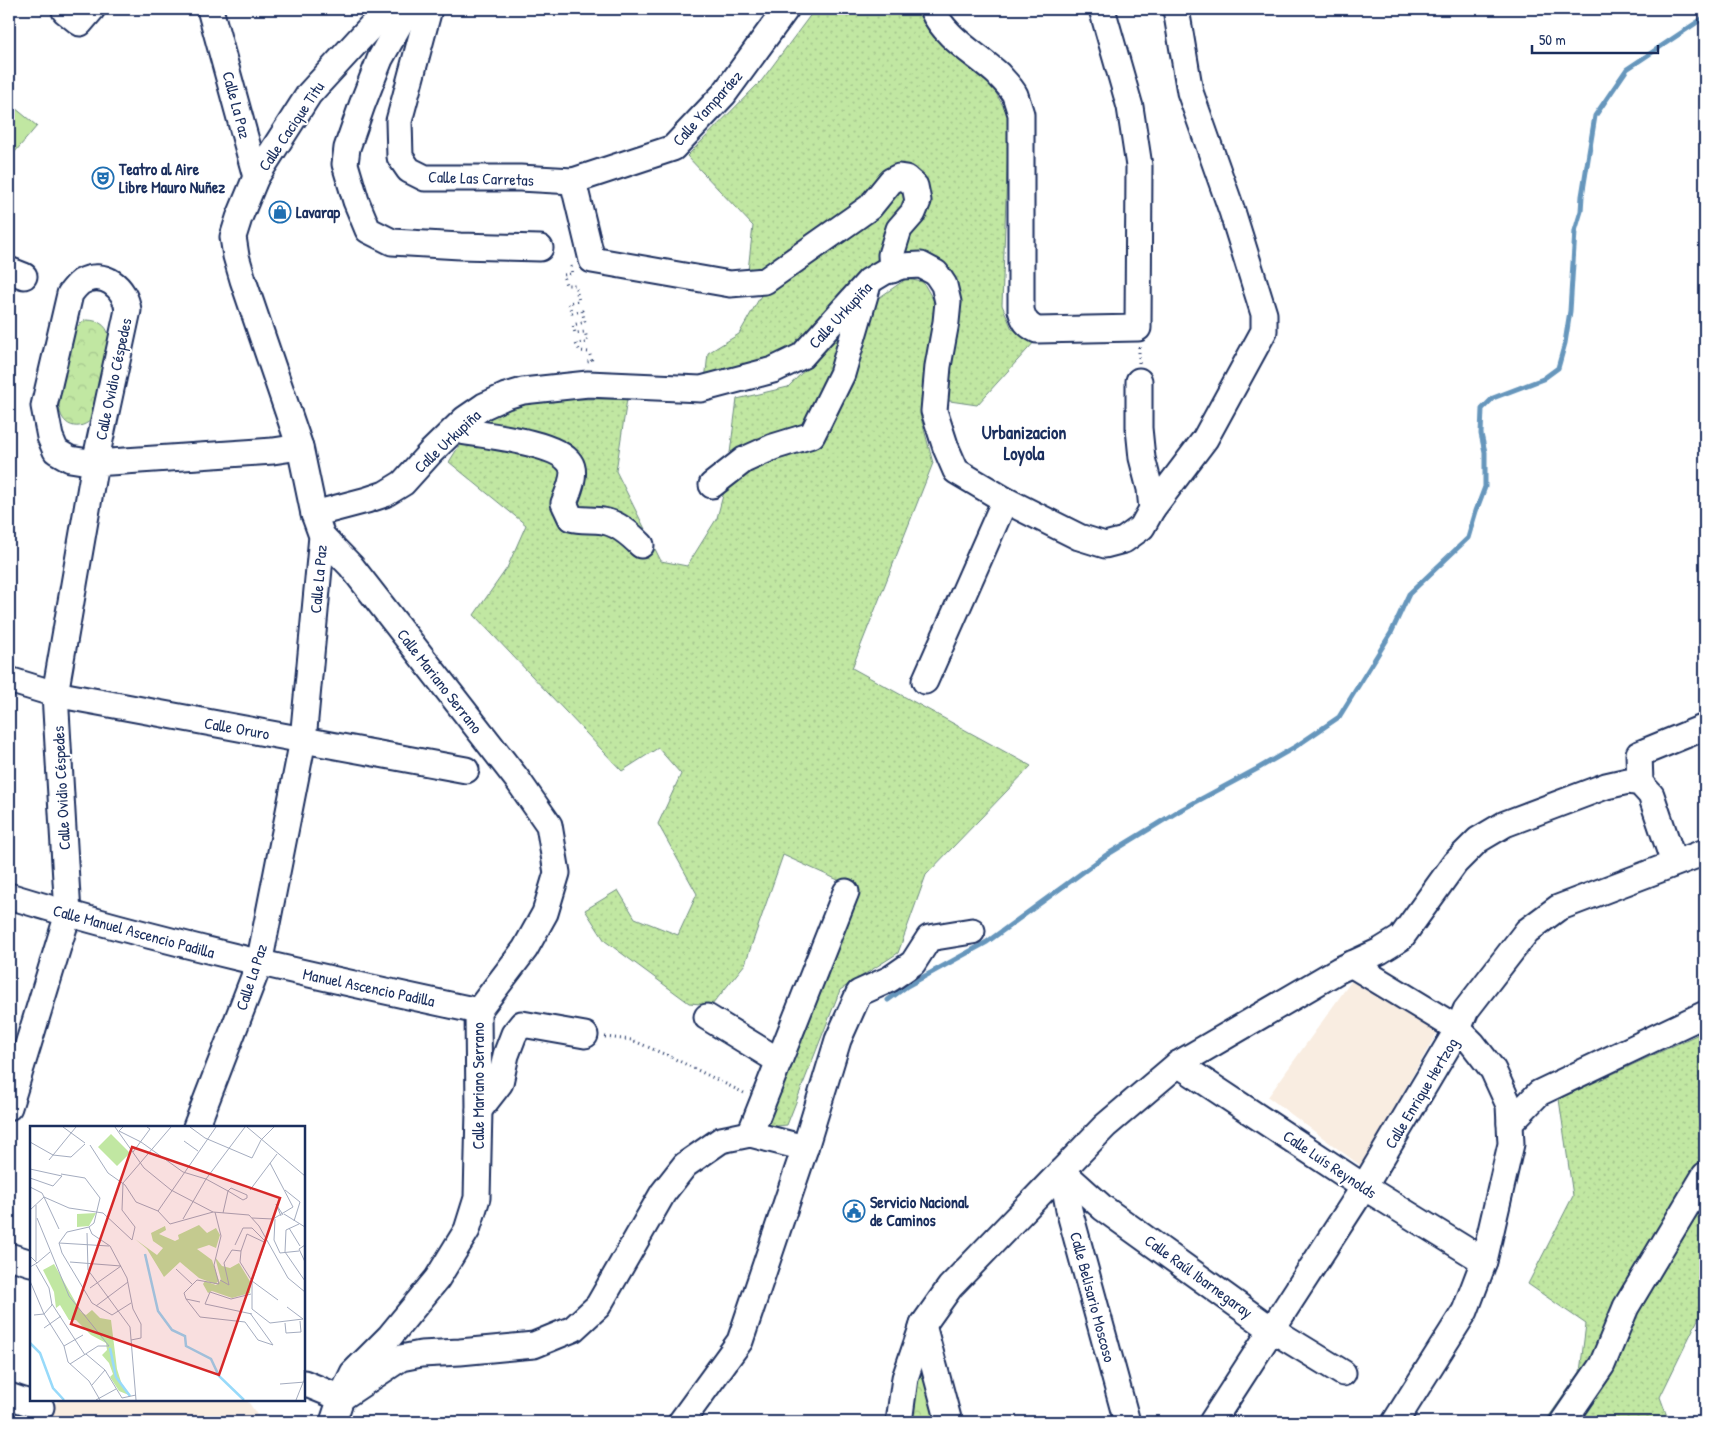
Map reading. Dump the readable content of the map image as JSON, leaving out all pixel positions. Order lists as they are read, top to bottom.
{
  "streets": {
    "street": [
      "Calle La Paz",
      "Calle Yamparáez",
      "Calle Cacique Titu",
      "Calle Las Carretas",
      "Calle Urkupiña",
      "Calle Ovidio Céspedes",
      "Calle Mariano Serrano",
      "Calle Oruro",
      "Calle Manuel Ascencio Padilla",
      "Manuel Ascencio Padilla",
      "Calle Enrique Hertzog",
      "Calle Luís Reynolds",
      "Calle Raúl Ibarnegaray",
      "Calle Belisario Moscoso"
    ]
  },
  "crossings": [
    ["Calle La Paz", "Calle Cacique Titu"],
    ["Calle La Paz", "Calle Urkupiña"],
    ["Calle La Paz", "Calle Mariano Serrano"],
    ["Calle La Paz", "Calle Oruro"],
    ["Calle La Paz", "Calle Manuel Ascencio Padilla"],
    ["Calle La Paz", "Manuel Ascencio Padilla"],
    ["Calle Yamparáez", "Calle Las Carretas"],
    ["Calle Urkupiña", "Calle Mariano Serrano"],
    ["Calle Ovidio Céspedes", "Calle Oruro"],
    ["Calle Ovidio Céspedes", "Calle Manuel Ascencio Padilla"],
    ["Calle Mariano Serrano", "Manuel Ascencio Padilla"],
    ["Calle Manuel Ascencio Padilla", "Manuel Ascencio Padilla"],
    ["Calle Enrique Hertzog", "Calle Luís Reynolds"],
    ["Calle Enrique Hertzog", "Calle Raúl Ibarnegaray"],
    ["Calle Raúl Ibarnegaray", "Calle Belisario Moscoso"]
  ],
  "districts": ["Urbanizacion Loyola"],
  "places": {
    "theatre": ["Teatro al Aire Libre Mauro Nuñez"],
    "shop": ["Lavarap"],
    "public building": ["Servicio Nacional de Caminos"]
  },
  "scale_bar": "50 m"
}
